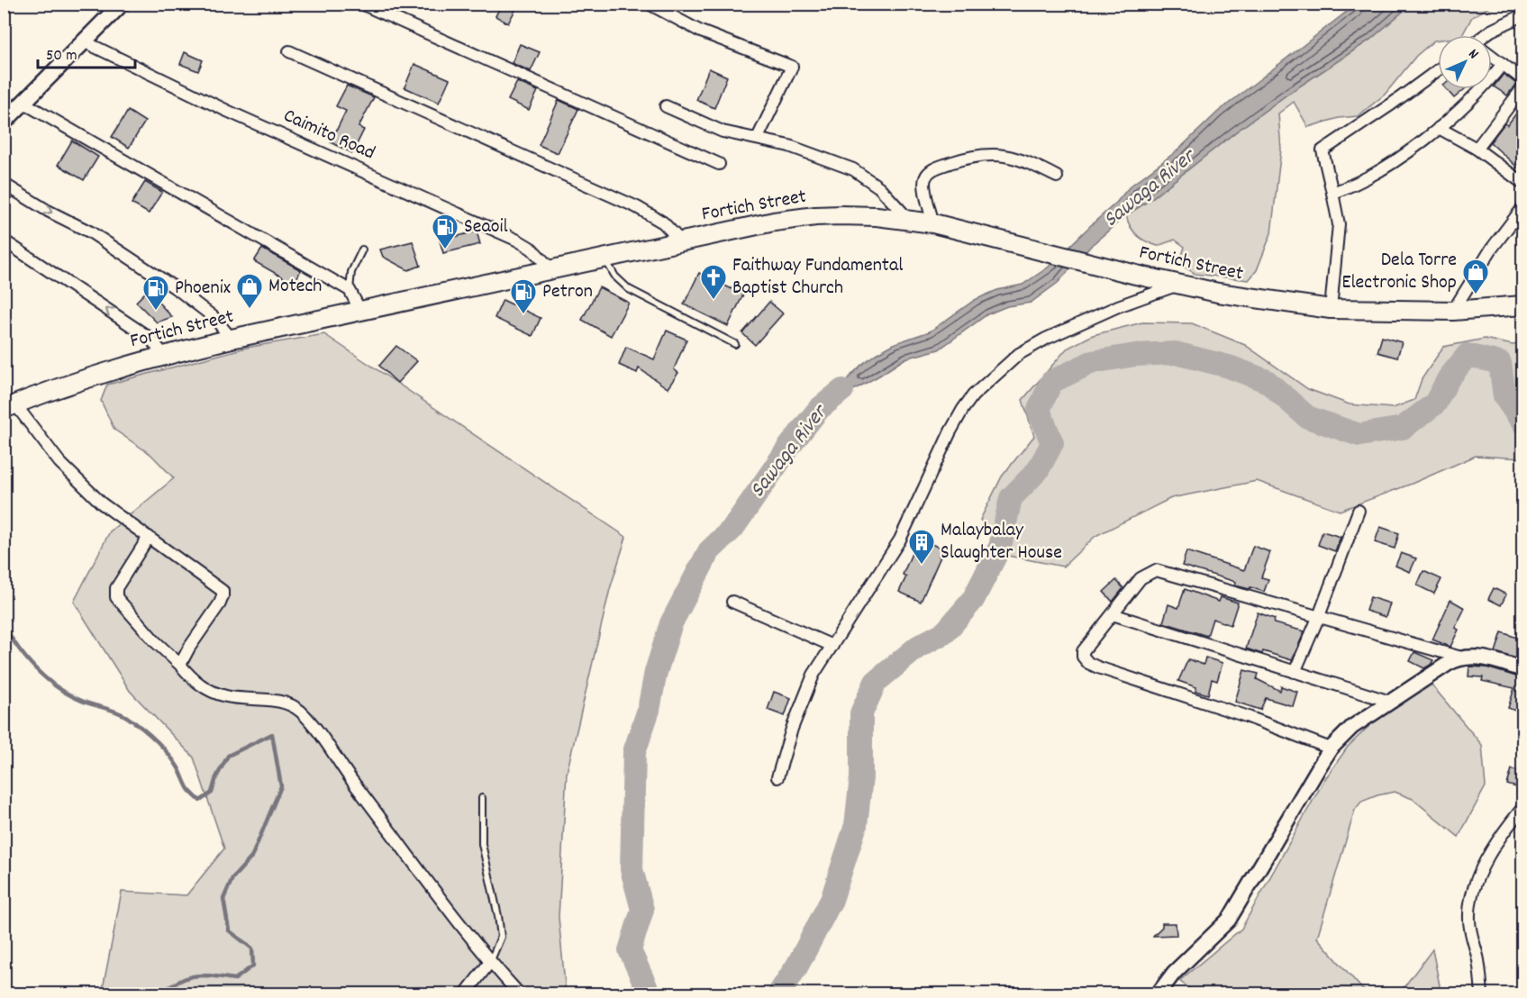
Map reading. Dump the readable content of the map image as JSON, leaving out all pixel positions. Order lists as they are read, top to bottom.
{
  "streets": {
    "highway": ["Fortich Street"],
    "street": ["Caimito Road"]
  },
  "crossings": [
    ["Caimito Road", "Fortich Street"]
  ],
  "water": ["Sawaga River"],
  "places": {
    "fuel station": ["Seaoil", "Phoenix", "Petron"],
    "shop": ["Dela Torre Electronic Shop", "Motech"],
    "church": ["Faithway Fundamental Baptist Church"],
    "building": ["Malaybalay Slaughter House"]
  },
  "scale_bar": "50 m",
  "north": "top right"
}
